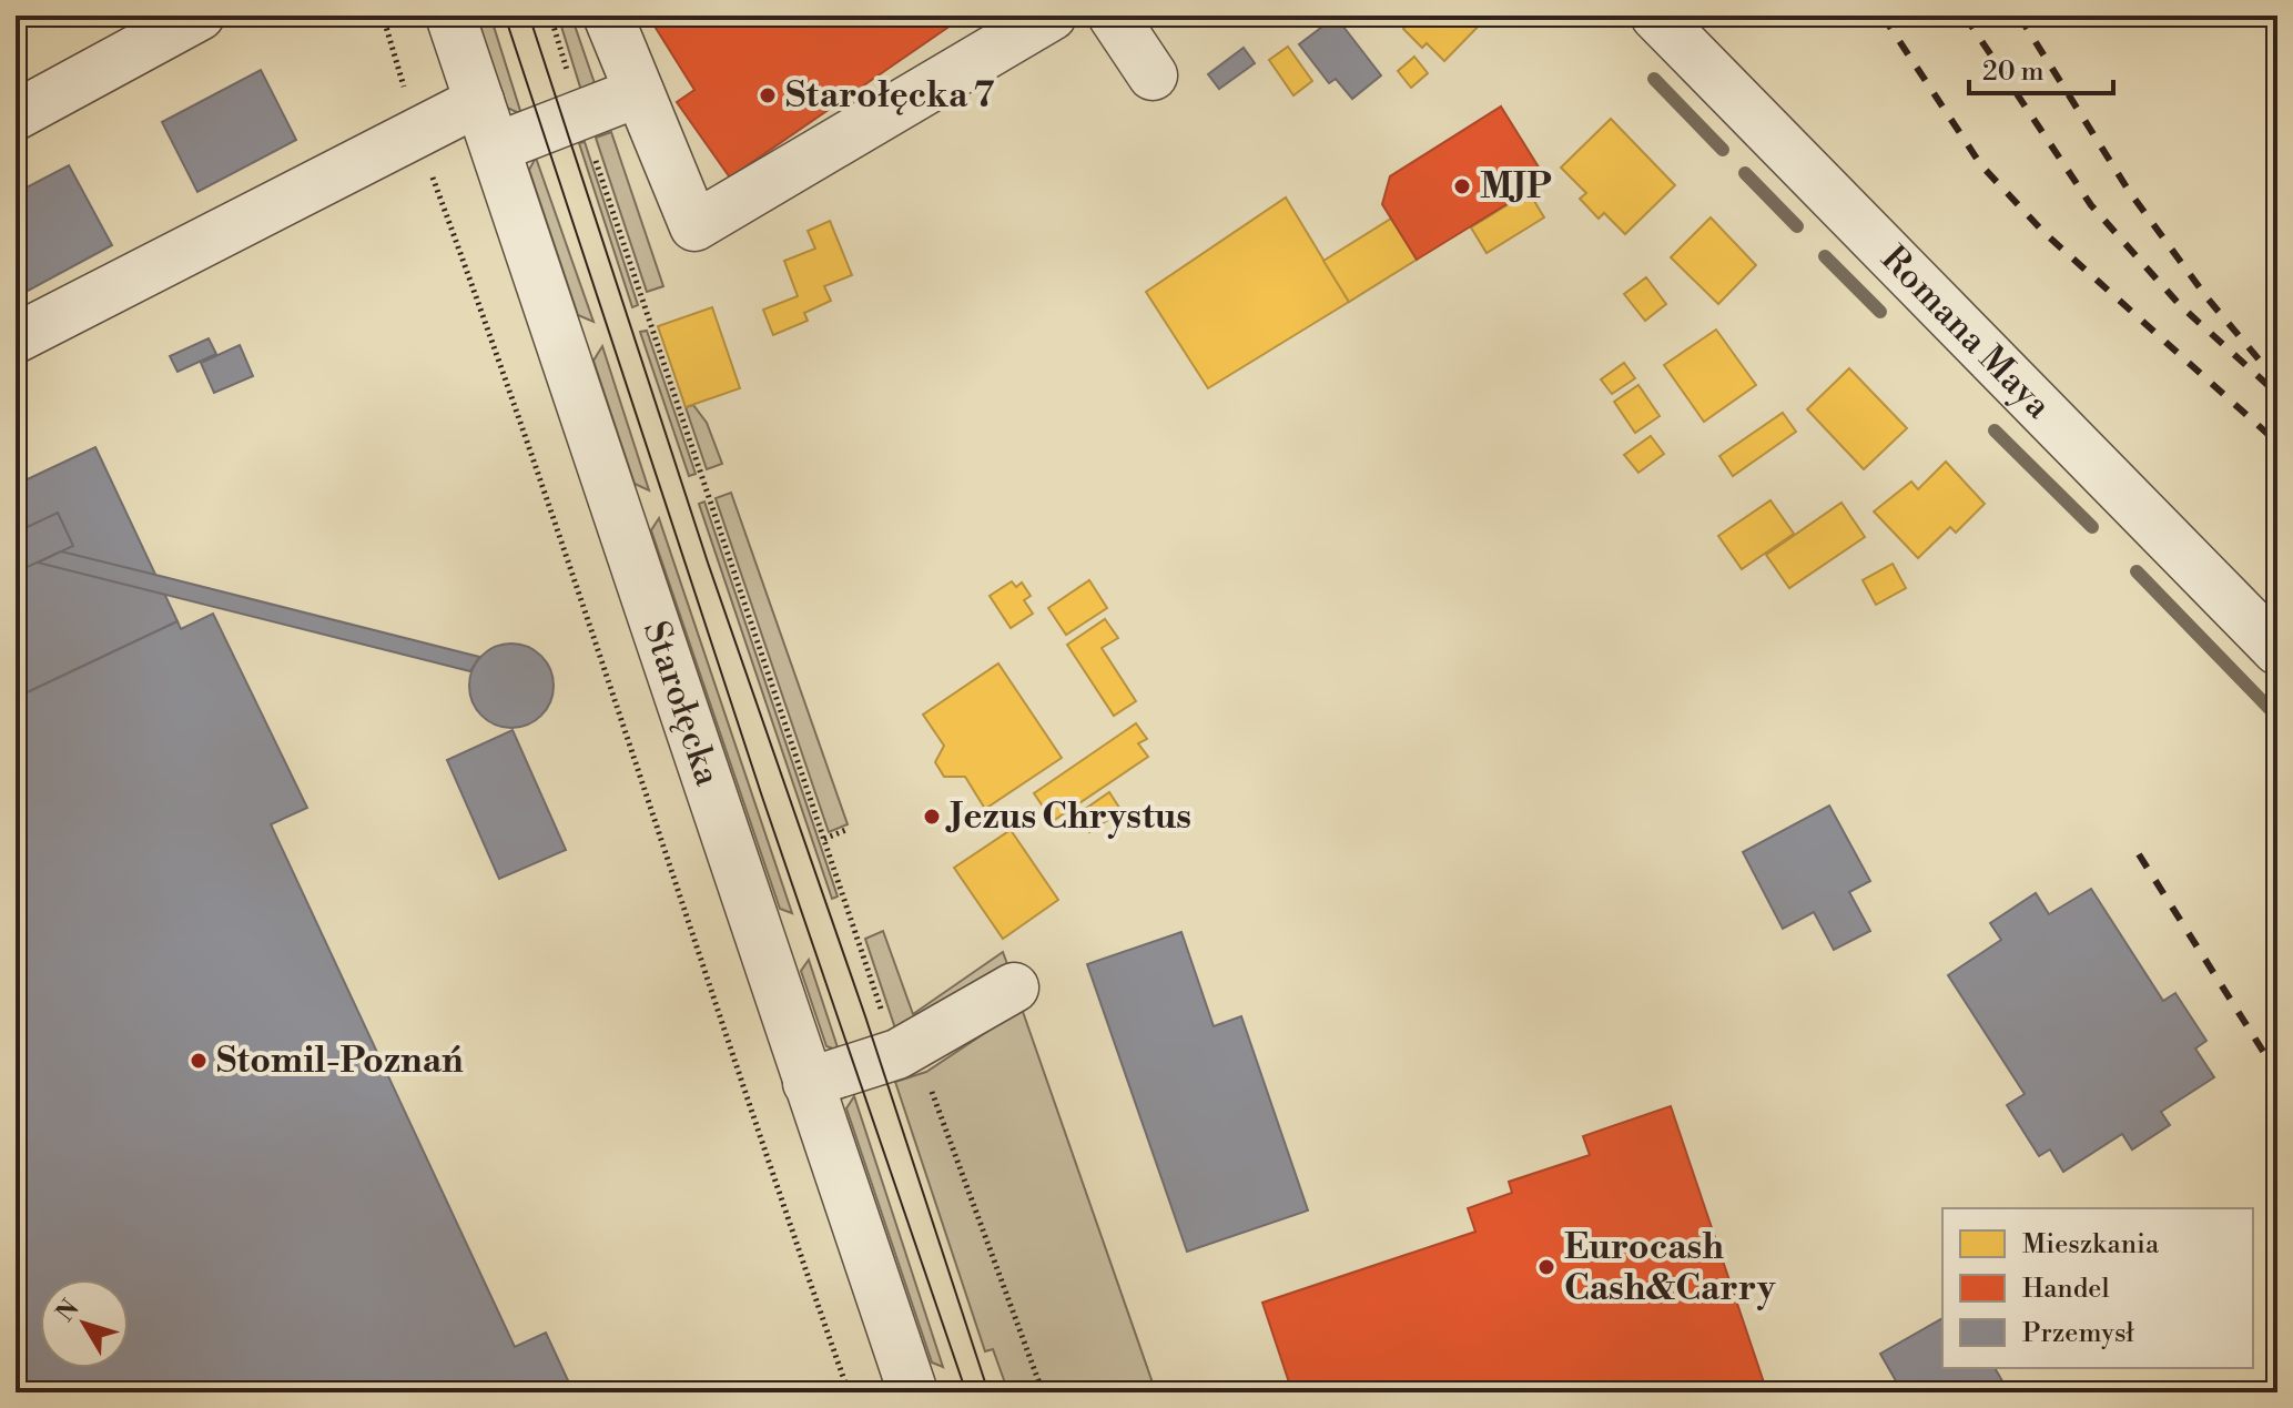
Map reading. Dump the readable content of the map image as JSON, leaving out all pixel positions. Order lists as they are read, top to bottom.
{
  "streets": {
    "street": ["Romana Maya", "Starołęcka"]
  },
  "places": [
    "Starołęcka 7",
    "MJP",
    "Jezus Chrystus",
    "Stomil-Poznań",
    "Eurocash Cash&Carry"
  ],
  "legend": ["Mieszkania", "Handel", "Przemysł"],
  "scale_bar": "20 m",
  "north": "top left"
}
